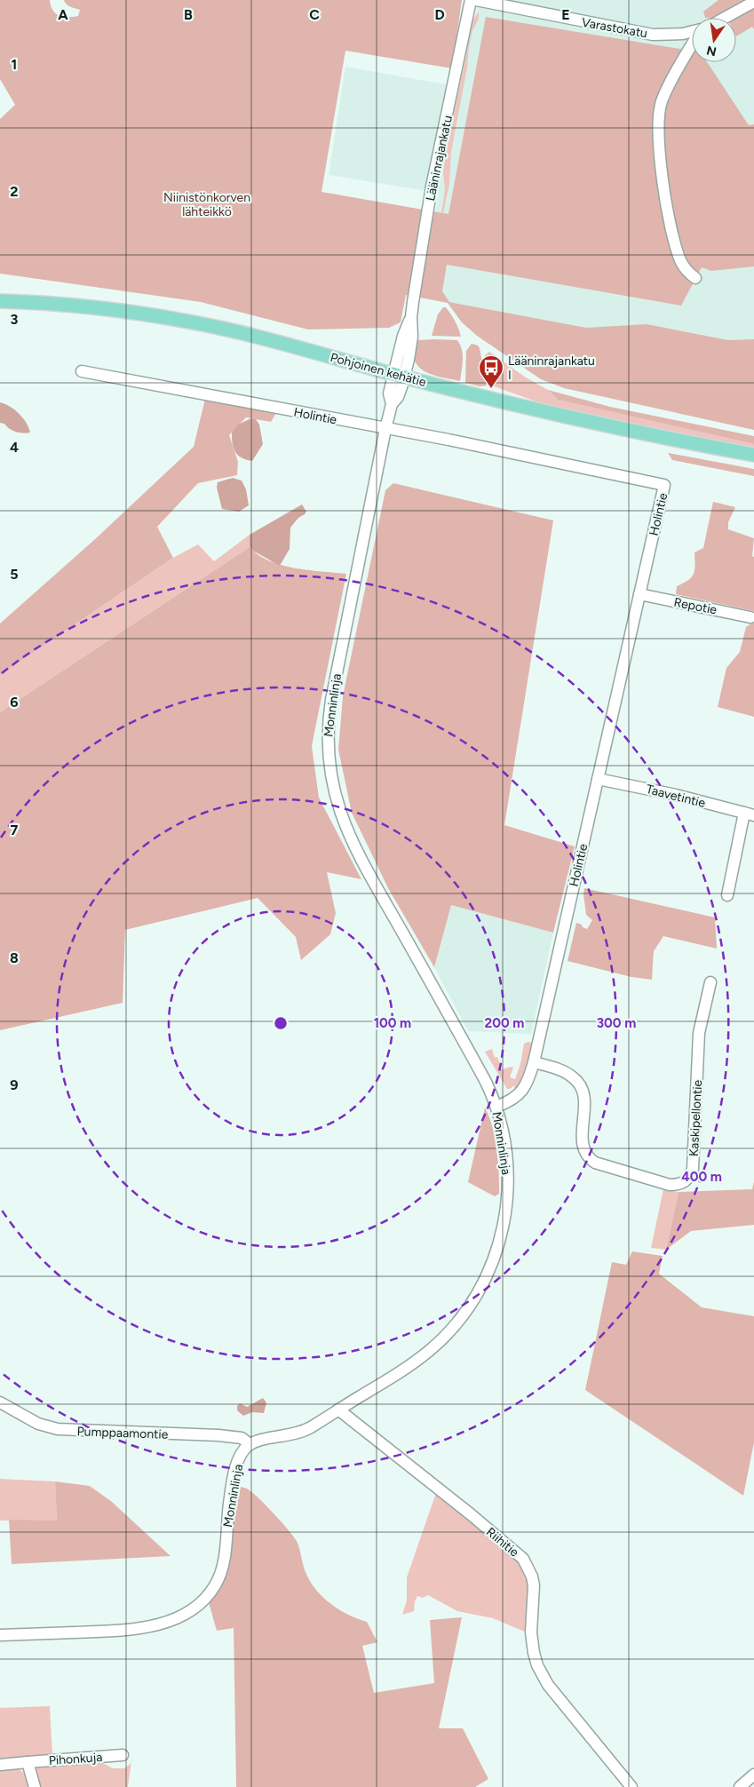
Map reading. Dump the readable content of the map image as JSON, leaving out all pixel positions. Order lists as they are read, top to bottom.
{
  "streets": {
    "main road": ["Pohjoinen kehätie"],
    "street": [
      "Varastokatu",
      "Lääninrajankatu",
      "Holintie",
      "Repotie",
      "Monninlinja",
      "Taavetintie",
      "Kaskipellontie",
      "Pumppaamontie",
      "Riihitie",
      "Pihonkuja"
    ]
  },
  "crossings": [
    ["Lääninrajankatu", "Pohjoinen kehätie"],
    ["Lääninrajankatu", "Monninlinja"],
    ["Pohjoinen kehätie", "Monninlinja"],
    ["Holintie", "Repotie"],
    ["Holintie", "Monninlinja"],
    ["Holintie", "Taavetintie"],
    ["Holintie", "Kaskipellontie"],
    ["Monninlinja", "Pumppaamontie"],
    ["Monninlinja", "Riihitie"]
  ],
  "parks": ["Niinistönkorven lähteikkö"],
  "places": {
    "bus stop": ["Lääninrajankatu I"]
  },
  "north": "bottom",
  "grid": {
    "columns": [
      "A",
      "B",
      "C",
      "D",
      "E"
    ],
    "rows": [
      "1",
      "2",
      "3",
      "4",
      "5",
      "6",
      "7",
      "8",
      "9"
    ]
  },
  "rings": [
    "100 m",
    "200 m",
    "300 m",
    "400 m"
  ]
}
